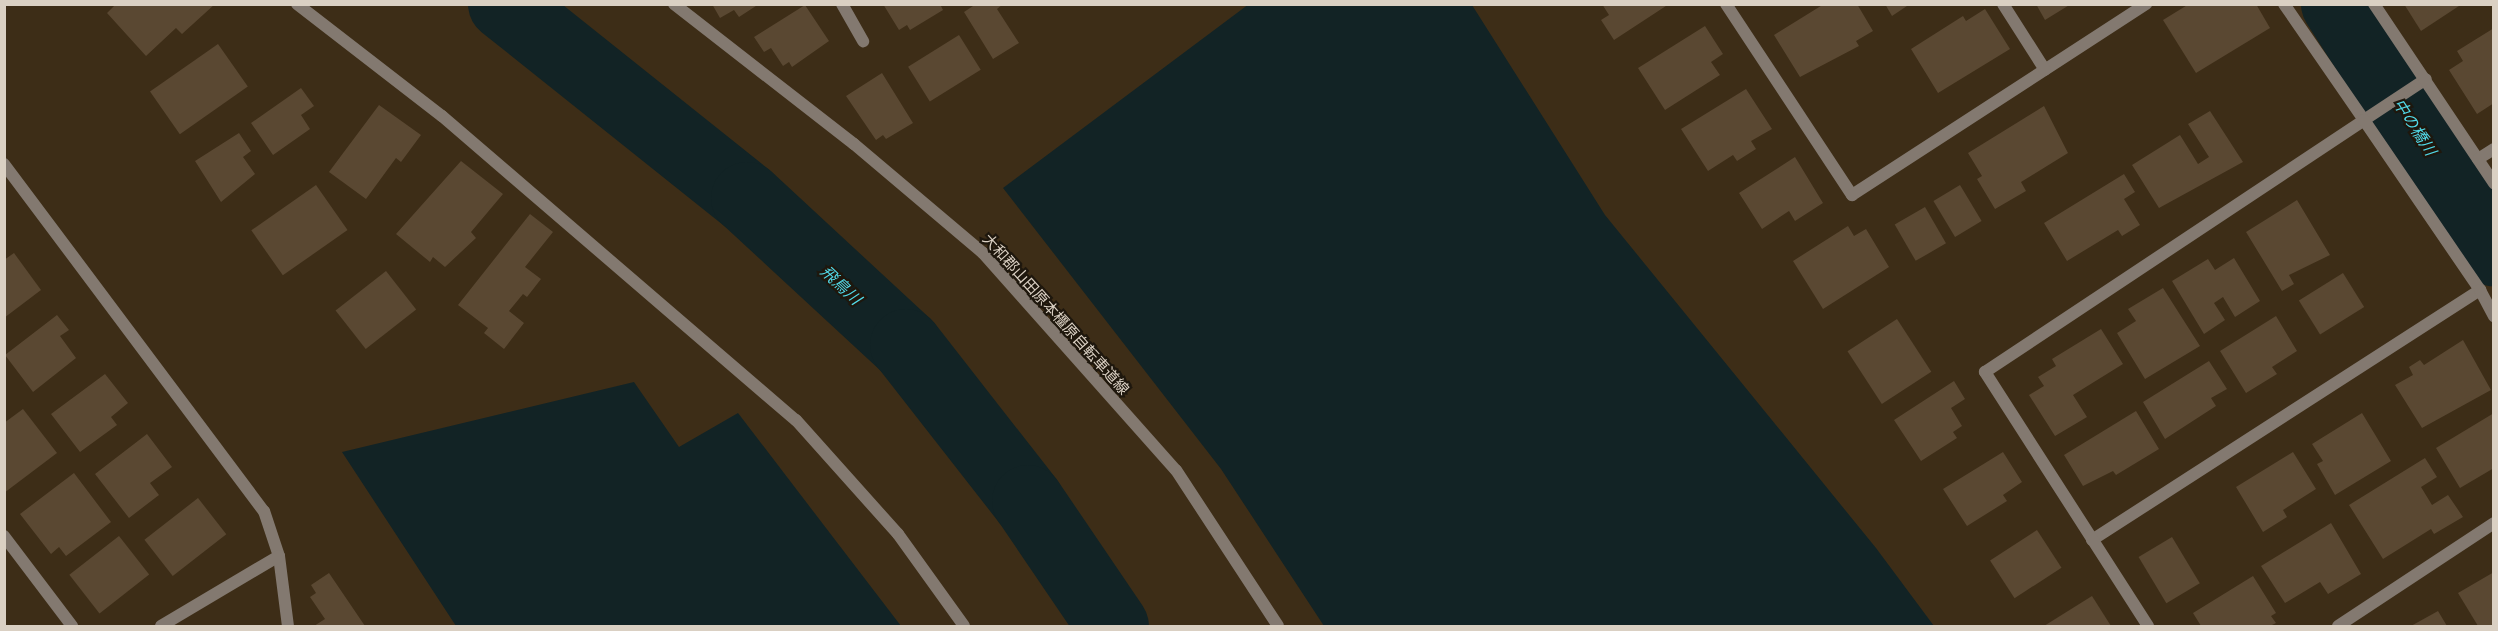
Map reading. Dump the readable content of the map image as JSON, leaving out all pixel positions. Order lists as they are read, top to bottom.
{
  "streets": {
    "street": ["大和郡山田原本橿原自転車道線"]
  },
  "water": ["中の橋川", "飛鳥川"]
}
